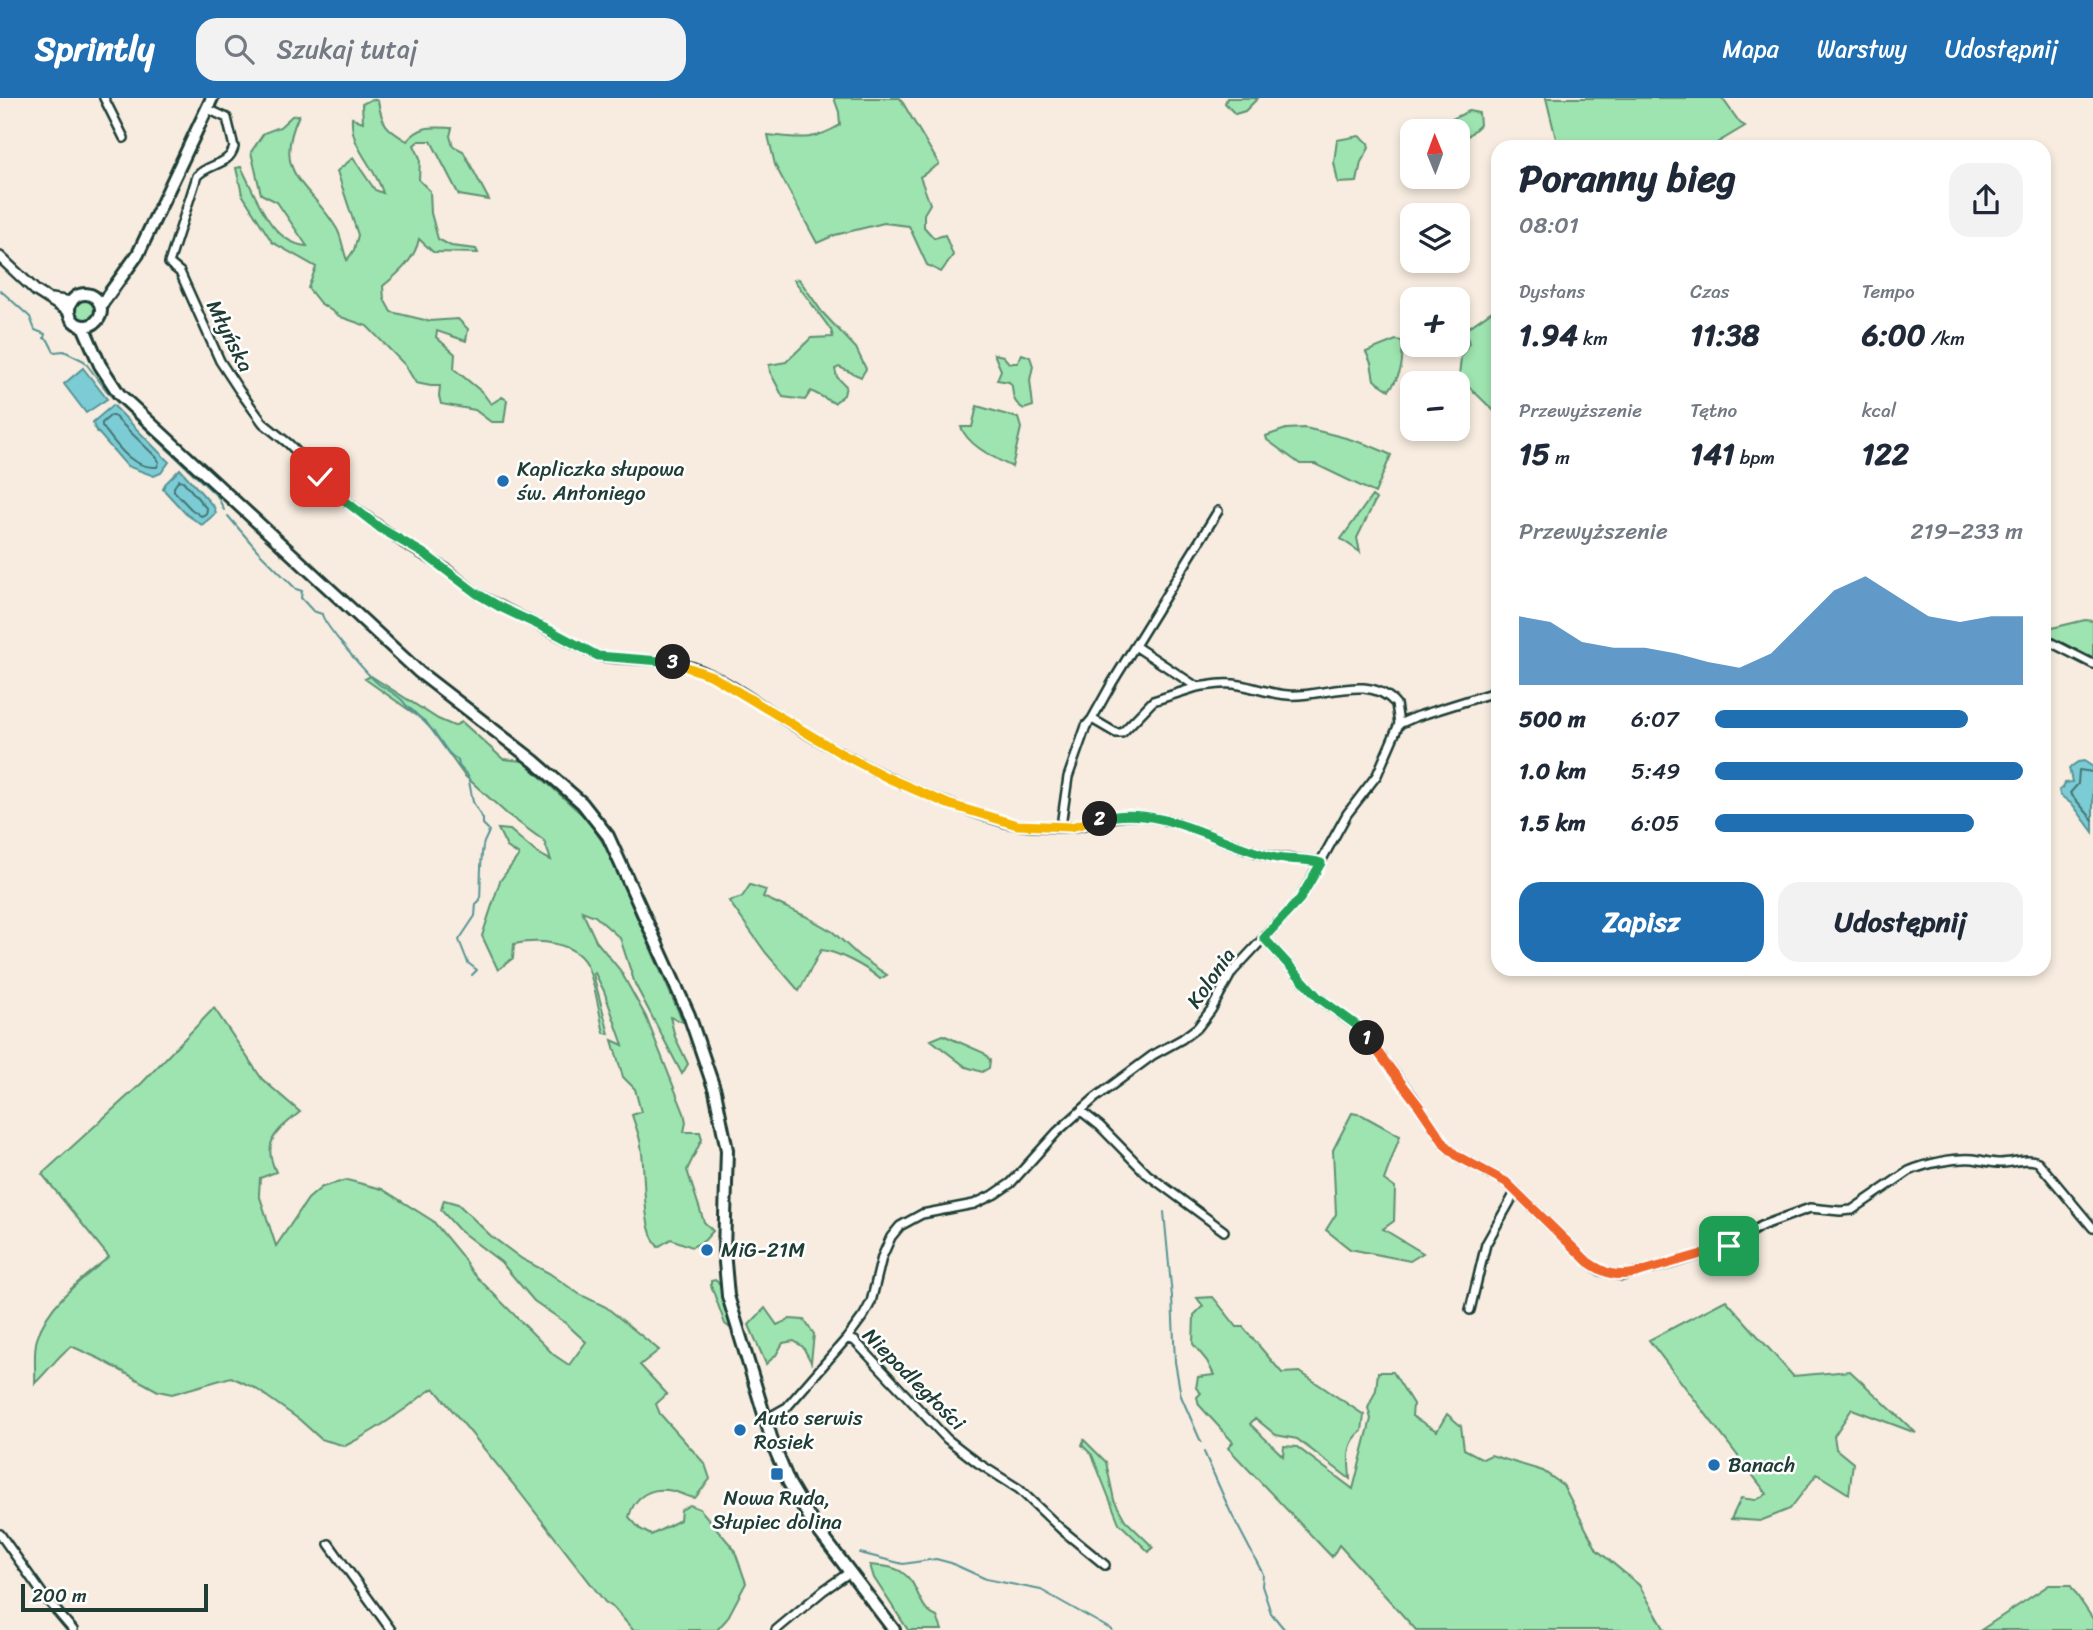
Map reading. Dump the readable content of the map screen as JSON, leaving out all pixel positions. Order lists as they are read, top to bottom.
{
  "streets": {
    "street": ["Młyńska", "Kolonia", "Niepodległości"]
  },
  "crossings": [
    ["Młyńska", "Kolonia"],
    ["Kolonia", "Niepodległości"]
  ],
  "places": {
    "other": [
      "Kapliczka słupowa św. Antoniego",
      "MiG-21M",
      "Auto serwis Rosiek",
      "Banach"
    ],
    "transit": ["Nowa Ruda, Słupiec dolina"]
  },
  "scale_bar": "200 m",
  "north": "top",
  "page": {
    "header": "Sprintly",
    "search": "Szukaj tutaj",
    "nav": ["Mapa", "Warstwy", "Udostępnij"],
    "map_buttons": ["+", "−"],
    "heading": ["Poranny bieg", "08:01"],
    "stats": [
      ["Dystans", "1.94 km"],
      ["Czas", "11:38"],
      ["Tempo", "6:00 /km"],
      ["Przewyższenie", "15 m"],
      ["Tętno", "141 bpm"],
      ["kcal", "122"]
    ],
    "chart": ["Przewyższenie", "219–233 m"],
    "pins": ["3", "2", "1"],
    "list": [
      {
        "name": "500 m",
        "note": "6:07"
      },
      {
        "name": "1.0 km",
        "note": "5:49"
      },
      {
        "name": "1.5 km",
        "note": "6:05"
      }
    ],
    "buttons": ["Zapisz", "Udostępnij"],
    "scale": "200 m"
  }
}
